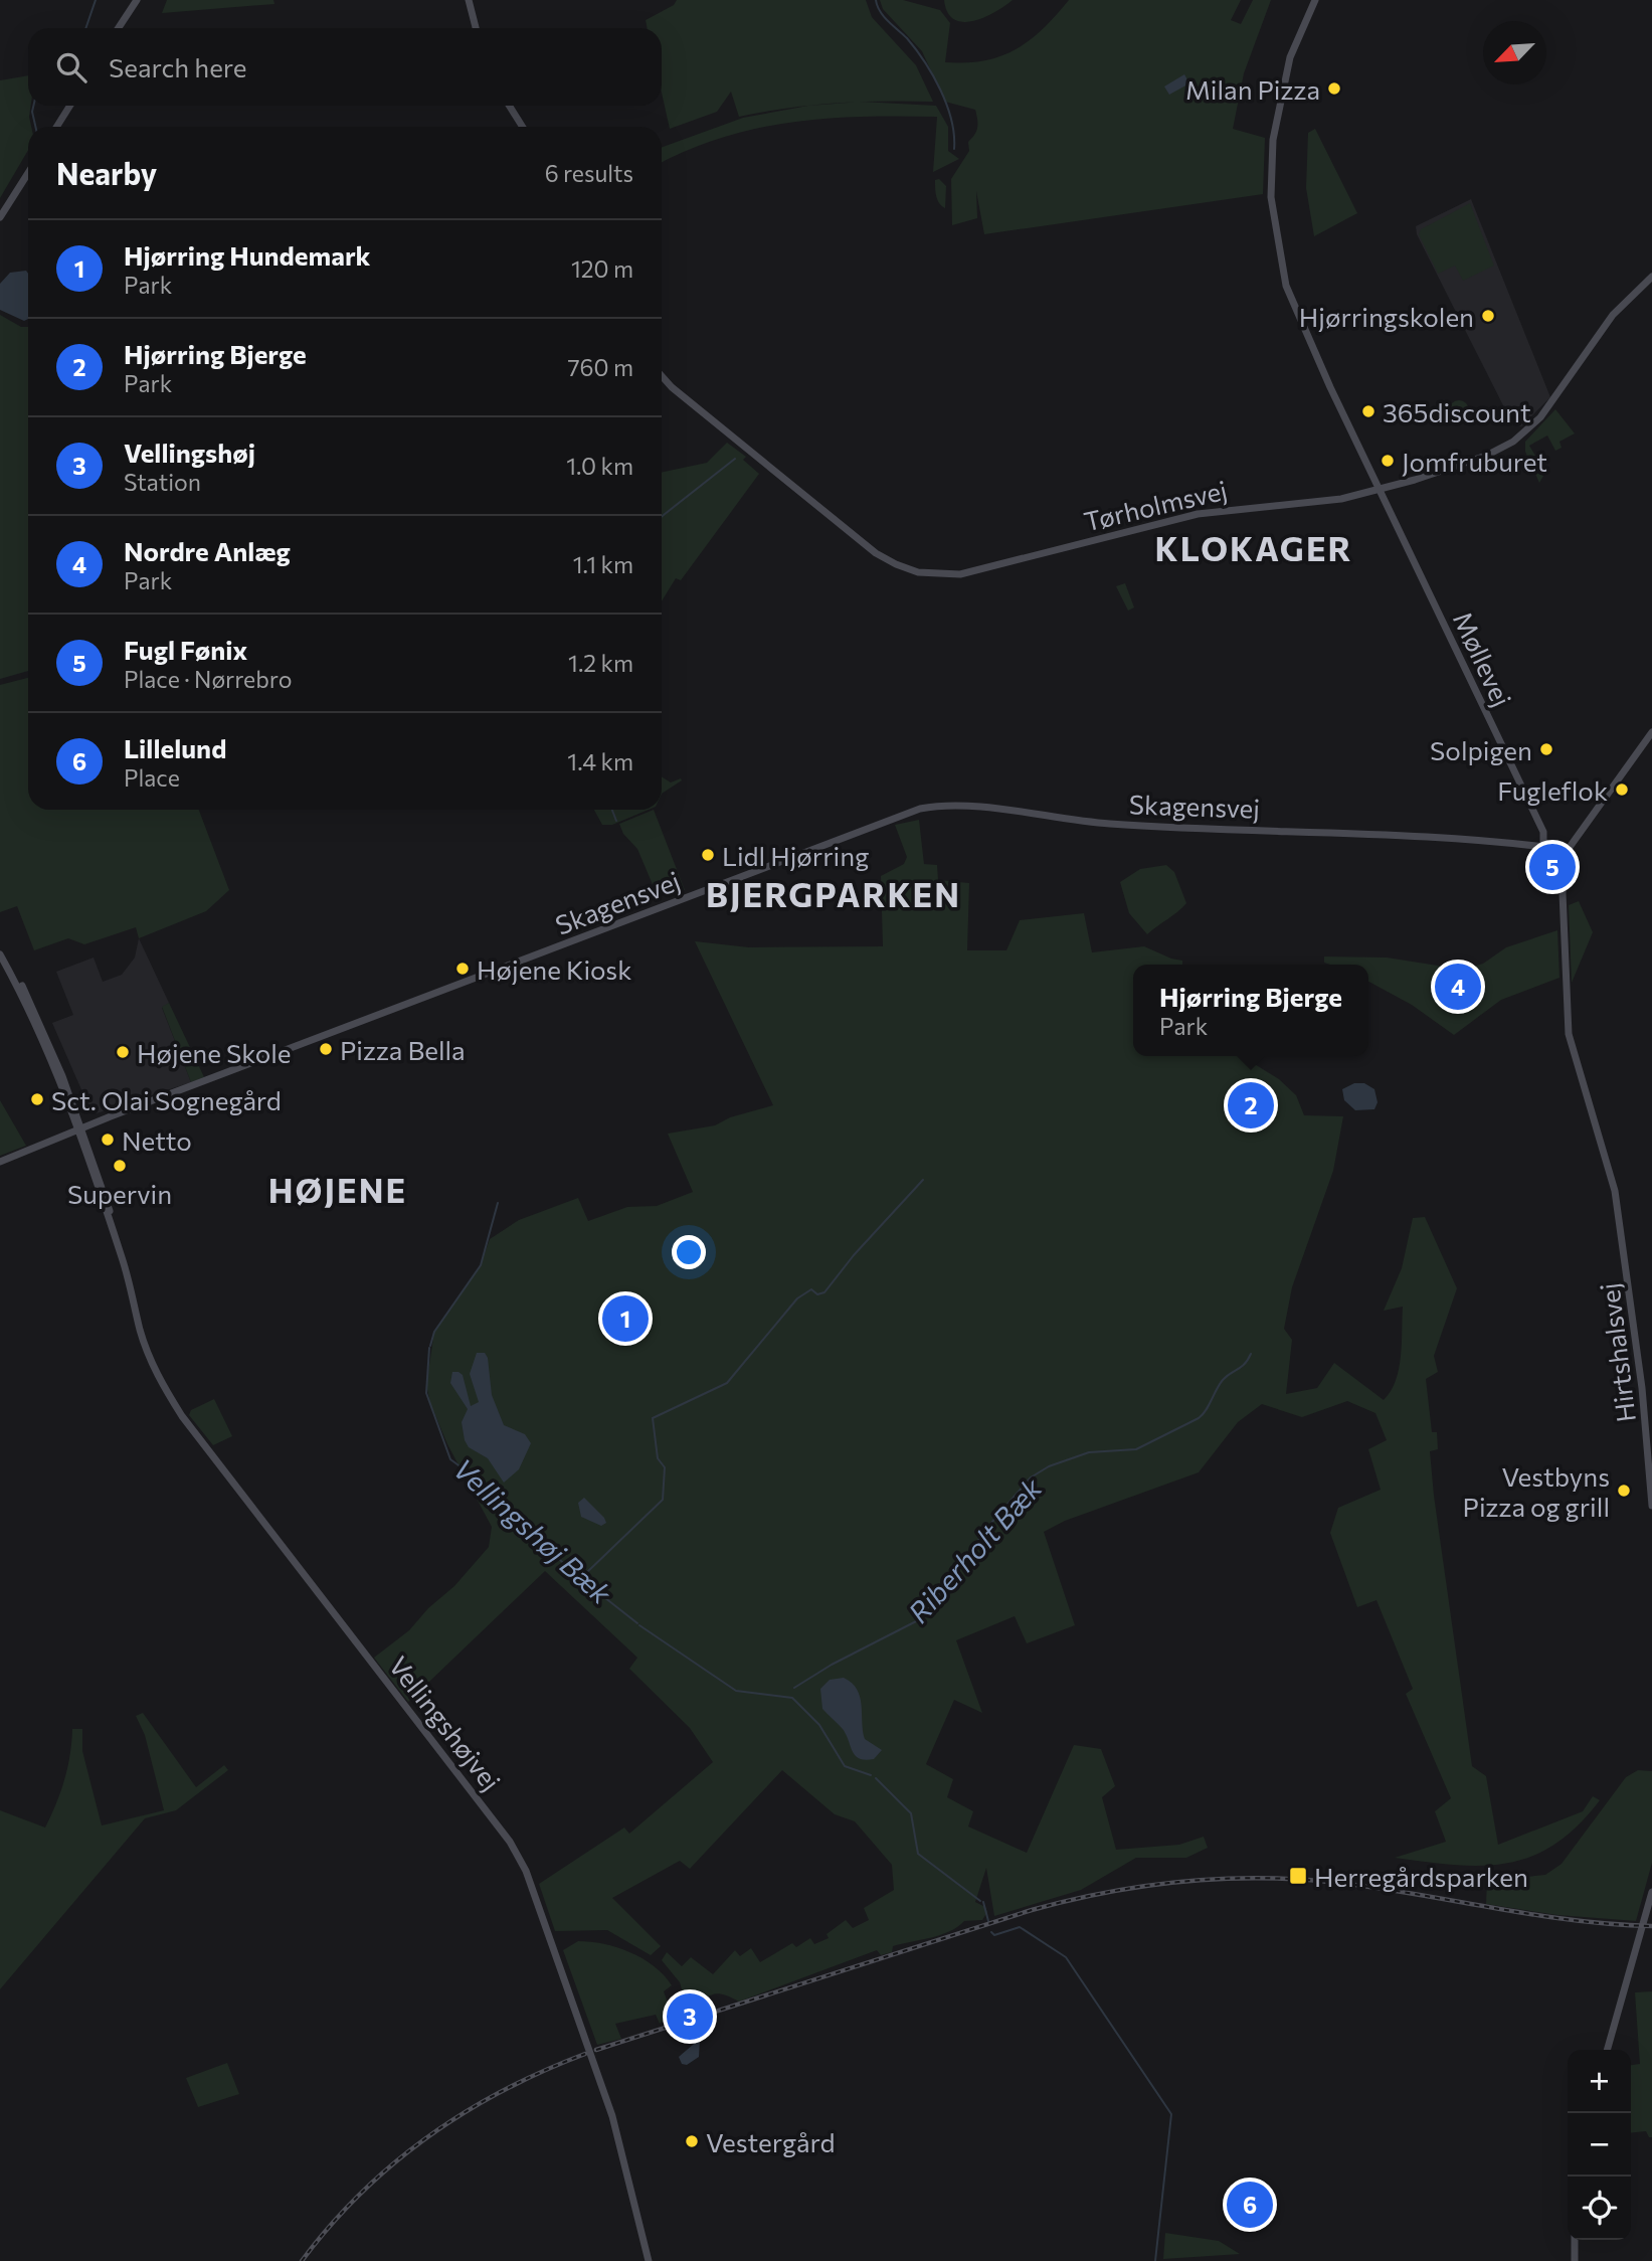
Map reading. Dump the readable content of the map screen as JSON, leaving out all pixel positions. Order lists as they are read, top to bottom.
{
  "streets": {
    "street": [
      "Tørholmsvej",
      "Møllevej",
      "Skagensvej",
      "Hirtshalsvej",
      "Vellingshøjvej"
    ]
  },
  "crossings": [
    ["Tørholmsvej", "Møllevej"],
    ["Møllevej", "Skagensvej"],
    ["Skagensvej", "Hirtshalsvej"],
    ["Skagensvej", "Vellingshøjvej"]
  ],
  "districts": ["KLOKAGER", "BJERGPARKEN", "HØJENE"],
  "water": ["Vellingshøj Bæk", "Riberholt Bæk"],
  "places": {
    "other": [
      "Milan Pizza",
      "Hjørringskolen",
      "365discount",
      "Jomfruburet",
      "Solpigen",
      "Fugleflok",
      "Lidl Hjørring",
      "Højene Kiosk",
      "Pizza Bella",
      "Højene Skole",
      "Sct. Olai Sognegård",
      "Netto",
      "Supervin",
      "Vestbyns Pizza og grill",
      "Vestergård"
    ],
    "transit": ["Herregårdsparken"]
  },
  "north": "bottom left",
  "page": {
    "search": "Search here",
    "heading": ["Nearby", "6 results"],
    "list": [
      {
        "mark": "1",
        "name": "Hjørring Hundemark",
        "note": "Park",
        "value": "120 m"
      },
      {
        "mark": "2",
        "name": "Hjørring Bjerge",
        "note": "Park",
        "value": "760 m"
      },
      {
        "mark": "3",
        "name": "Vellingshøj",
        "note": "Station",
        "value": "1.0 km"
      },
      {
        "mark": "4",
        "name": "Nordre Anlæg",
        "note": "Park",
        "value": "1.1 km"
      },
      {
        "mark": "5",
        "name": "Fugl Fønix",
        "note": "Place · Nørrebro",
        "value": "1.2 km"
      },
      {
        "mark": "6",
        "name": "Lillelund",
        "note": "Place",
        "value": "1.4 km"
      }
    ],
    "pins": [
      "5",
      "4",
      "2",
      "1",
      "3",
      "6"
    ],
    "popup": ["Hjørring Bjerge", "Park"],
    "map_buttons": ["+", "−"]
  }
}
